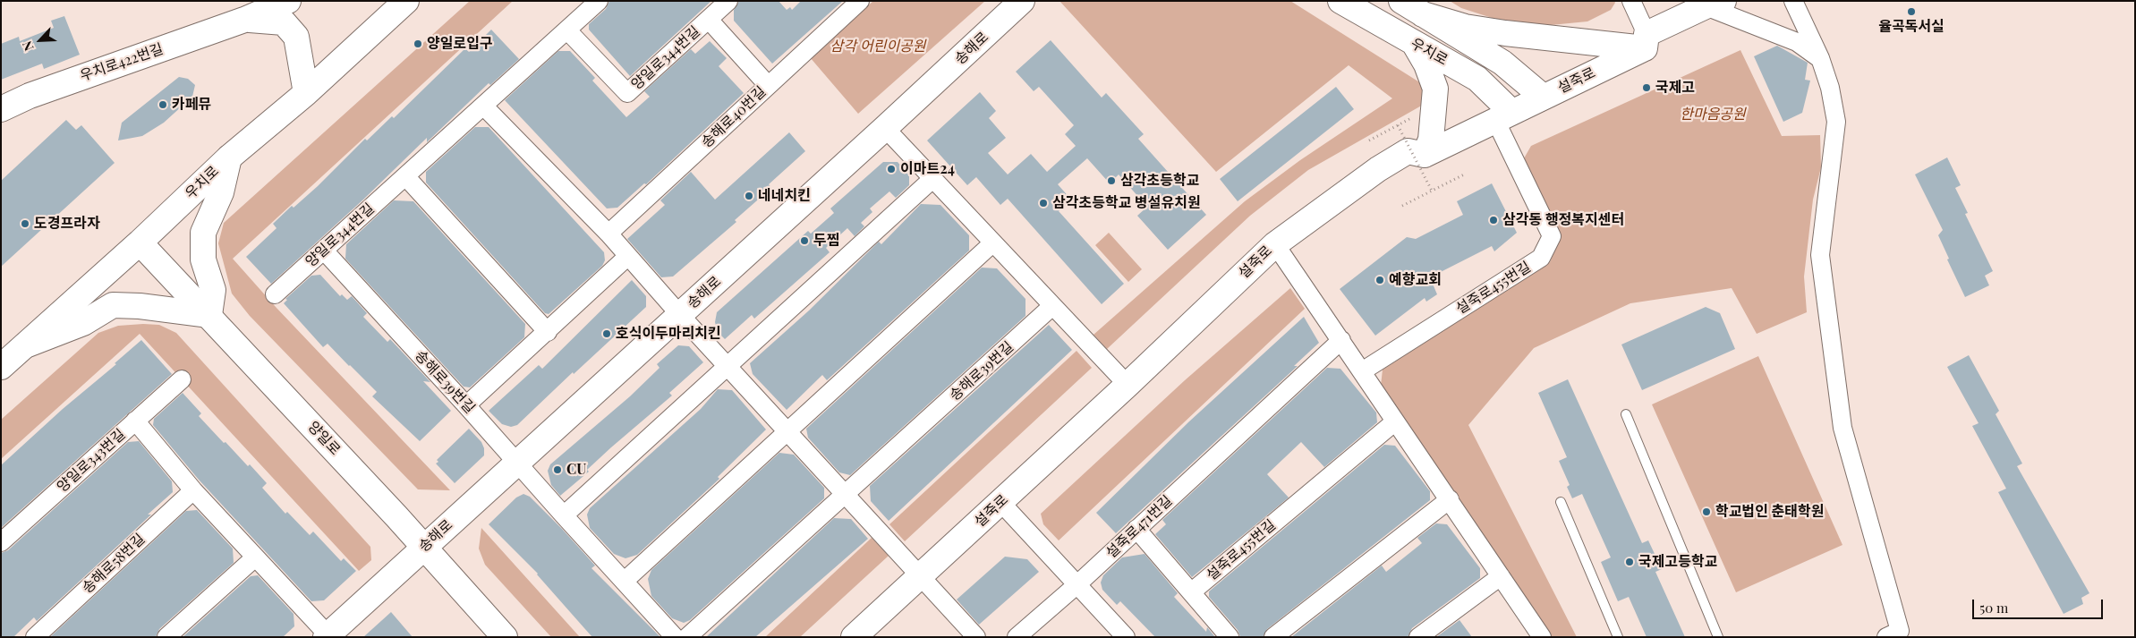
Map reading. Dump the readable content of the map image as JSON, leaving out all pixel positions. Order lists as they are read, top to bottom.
{
  "streets": {
    "main road": [
      "송해로",
      "우치로",
      "우치로422번길",
      "설죽로",
      "양일로"
    ],
    "street": [
      "양일로344번길",
      "송해로40번길",
      "설죽로455번길",
      "송해로39번길",
      "양일로343번길",
      "설죽로471번길",
      "송해로58번길"
    ]
  },
  "crossings": [
    ["송해로", "송해로39번길"],
    ["송해로", "양일로"],
    ["우치로", "설죽로"],
    ["우치로", "설죽로455번길"],
    ["우치로", "양일로"],
    ["양일로344번길", "송해로39번길"],
    ["설죽로", "설죽로455번길"]
  ],
  "parks": ["삼각 어린이공원", "한마음공원"],
  "places": [
    "율곡독서실",
    "양일로입구",
    "국제고",
    "카페뮤",
    "이마트24",
    "삼각초등학교",
    "네네치킨",
    "삼각초등학교 병설유치원",
    "삼각동 행정복지센터",
    "도경프라자",
    "두찜",
    "예향교회",
    "호식이두마리치킨",
    "CU",
    "학교법인 춘태학원",
    "국제고등학교"
  ],
  "scale_bar": "50 m",
  "north": "bottom left"
}
